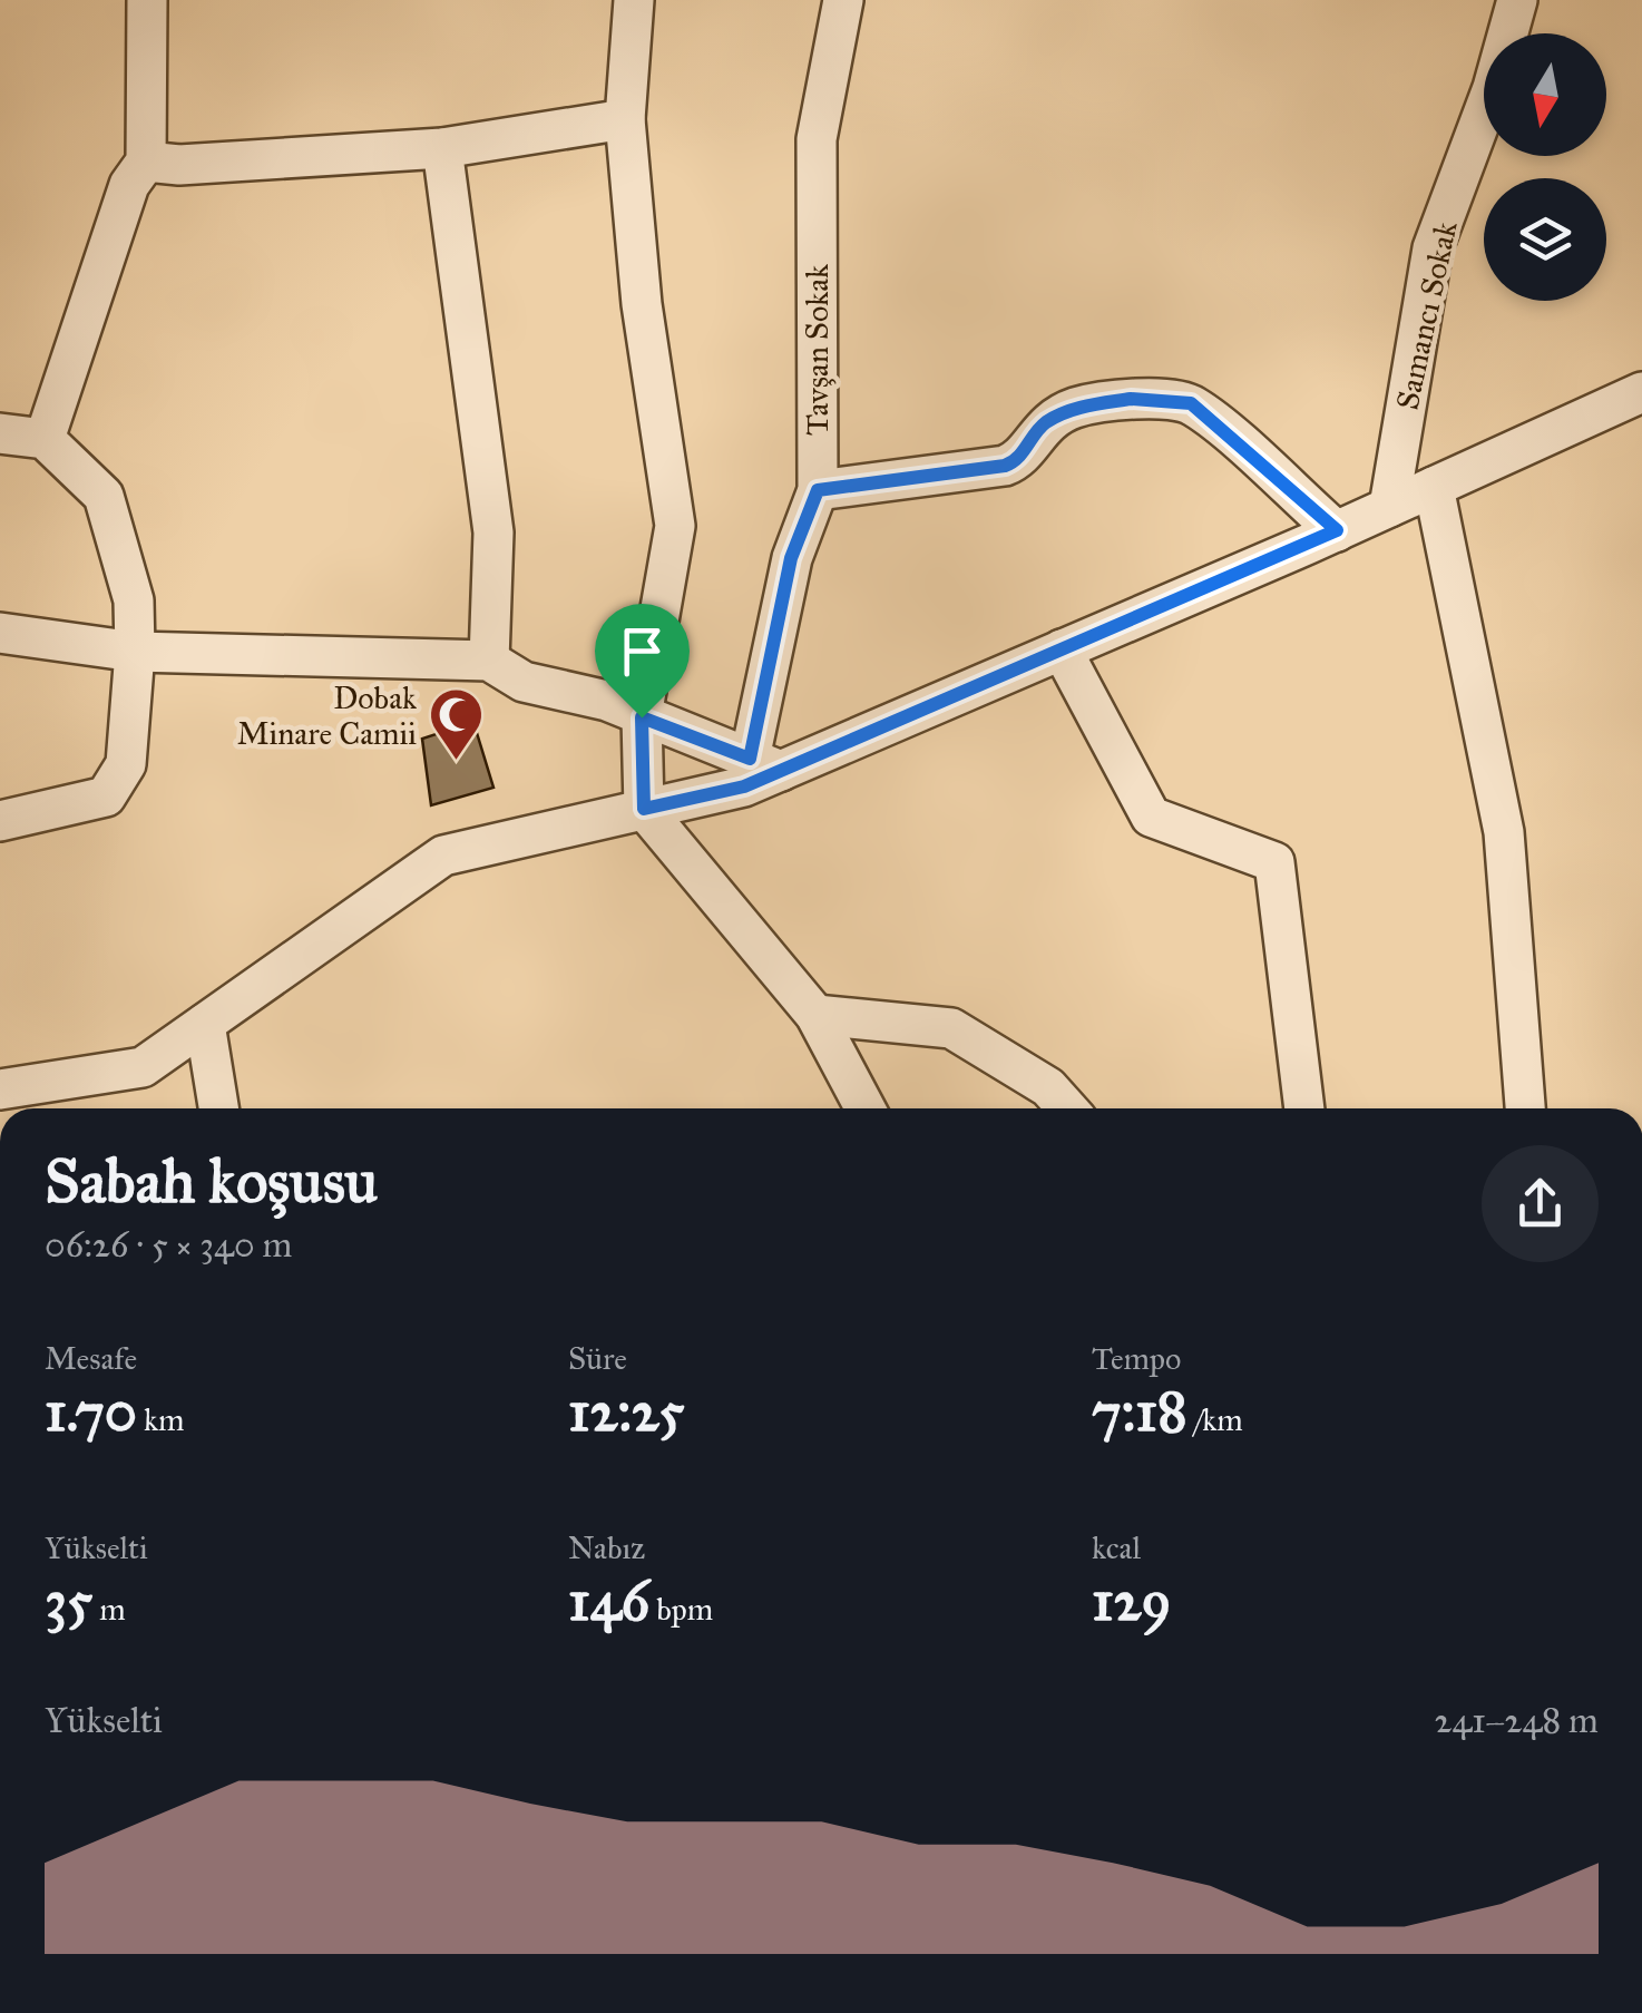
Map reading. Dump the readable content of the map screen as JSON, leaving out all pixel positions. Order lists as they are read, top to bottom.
{
  "streets": {
    "street": ["Samancı Sokak", "Tavşan Sokak"]
  },
  "places": {
    "mosque": ["Dobak Minare Camii"]
  },
  "north": "bottom",
  "page": {
    "heading": ["Sabah koşusu", "06:26 · 5 × 340 m"],
    "stats": [
      ["Mesafe", "1.70 km"],
      ["Süre", "12:25"],
      ["Tempo", "7:18 /km"],
      ["Yükselti", "35 m"],
      ["Nabız", "146 bpm"],
      ["kcal", "129"]
    ],
    "chart": ["Yükselti", "241–248 m"]
  }
}
